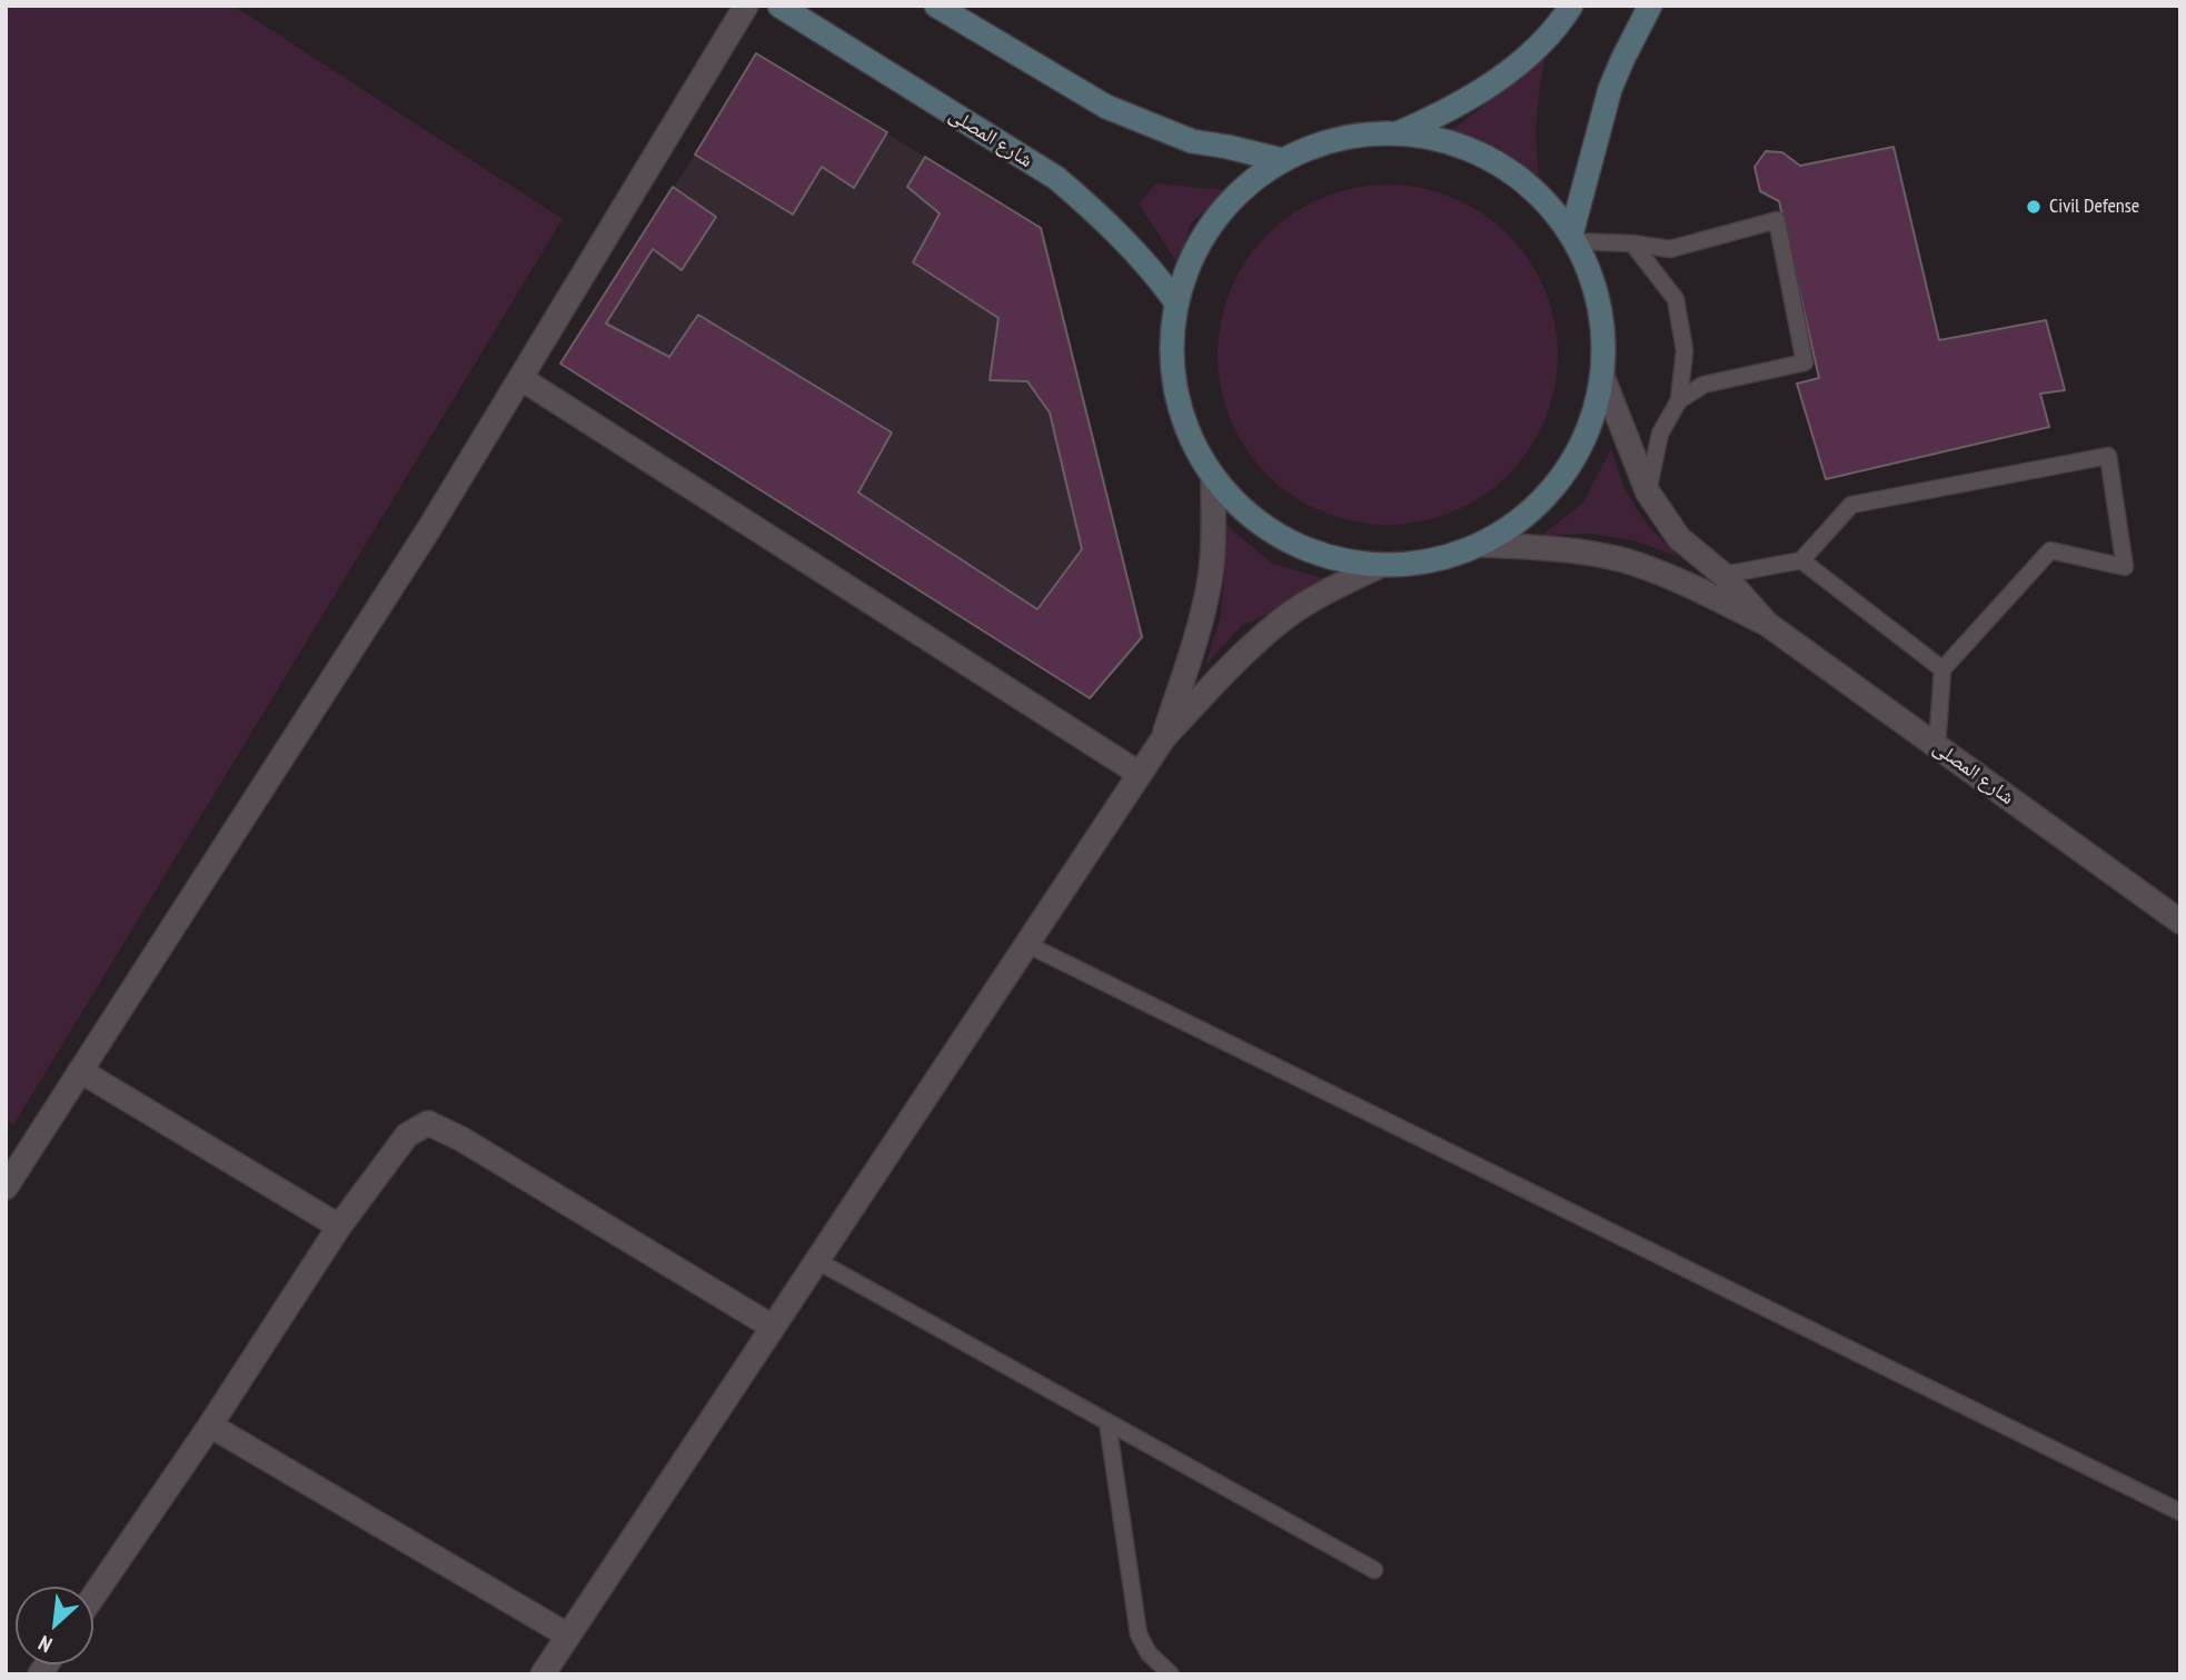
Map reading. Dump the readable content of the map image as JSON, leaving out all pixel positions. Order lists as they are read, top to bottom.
{
  "streets": {
    "street": ["شارع المصلى"]
  },
  "places": ["Civil Defense"],
  "north": "bottom left"
}
